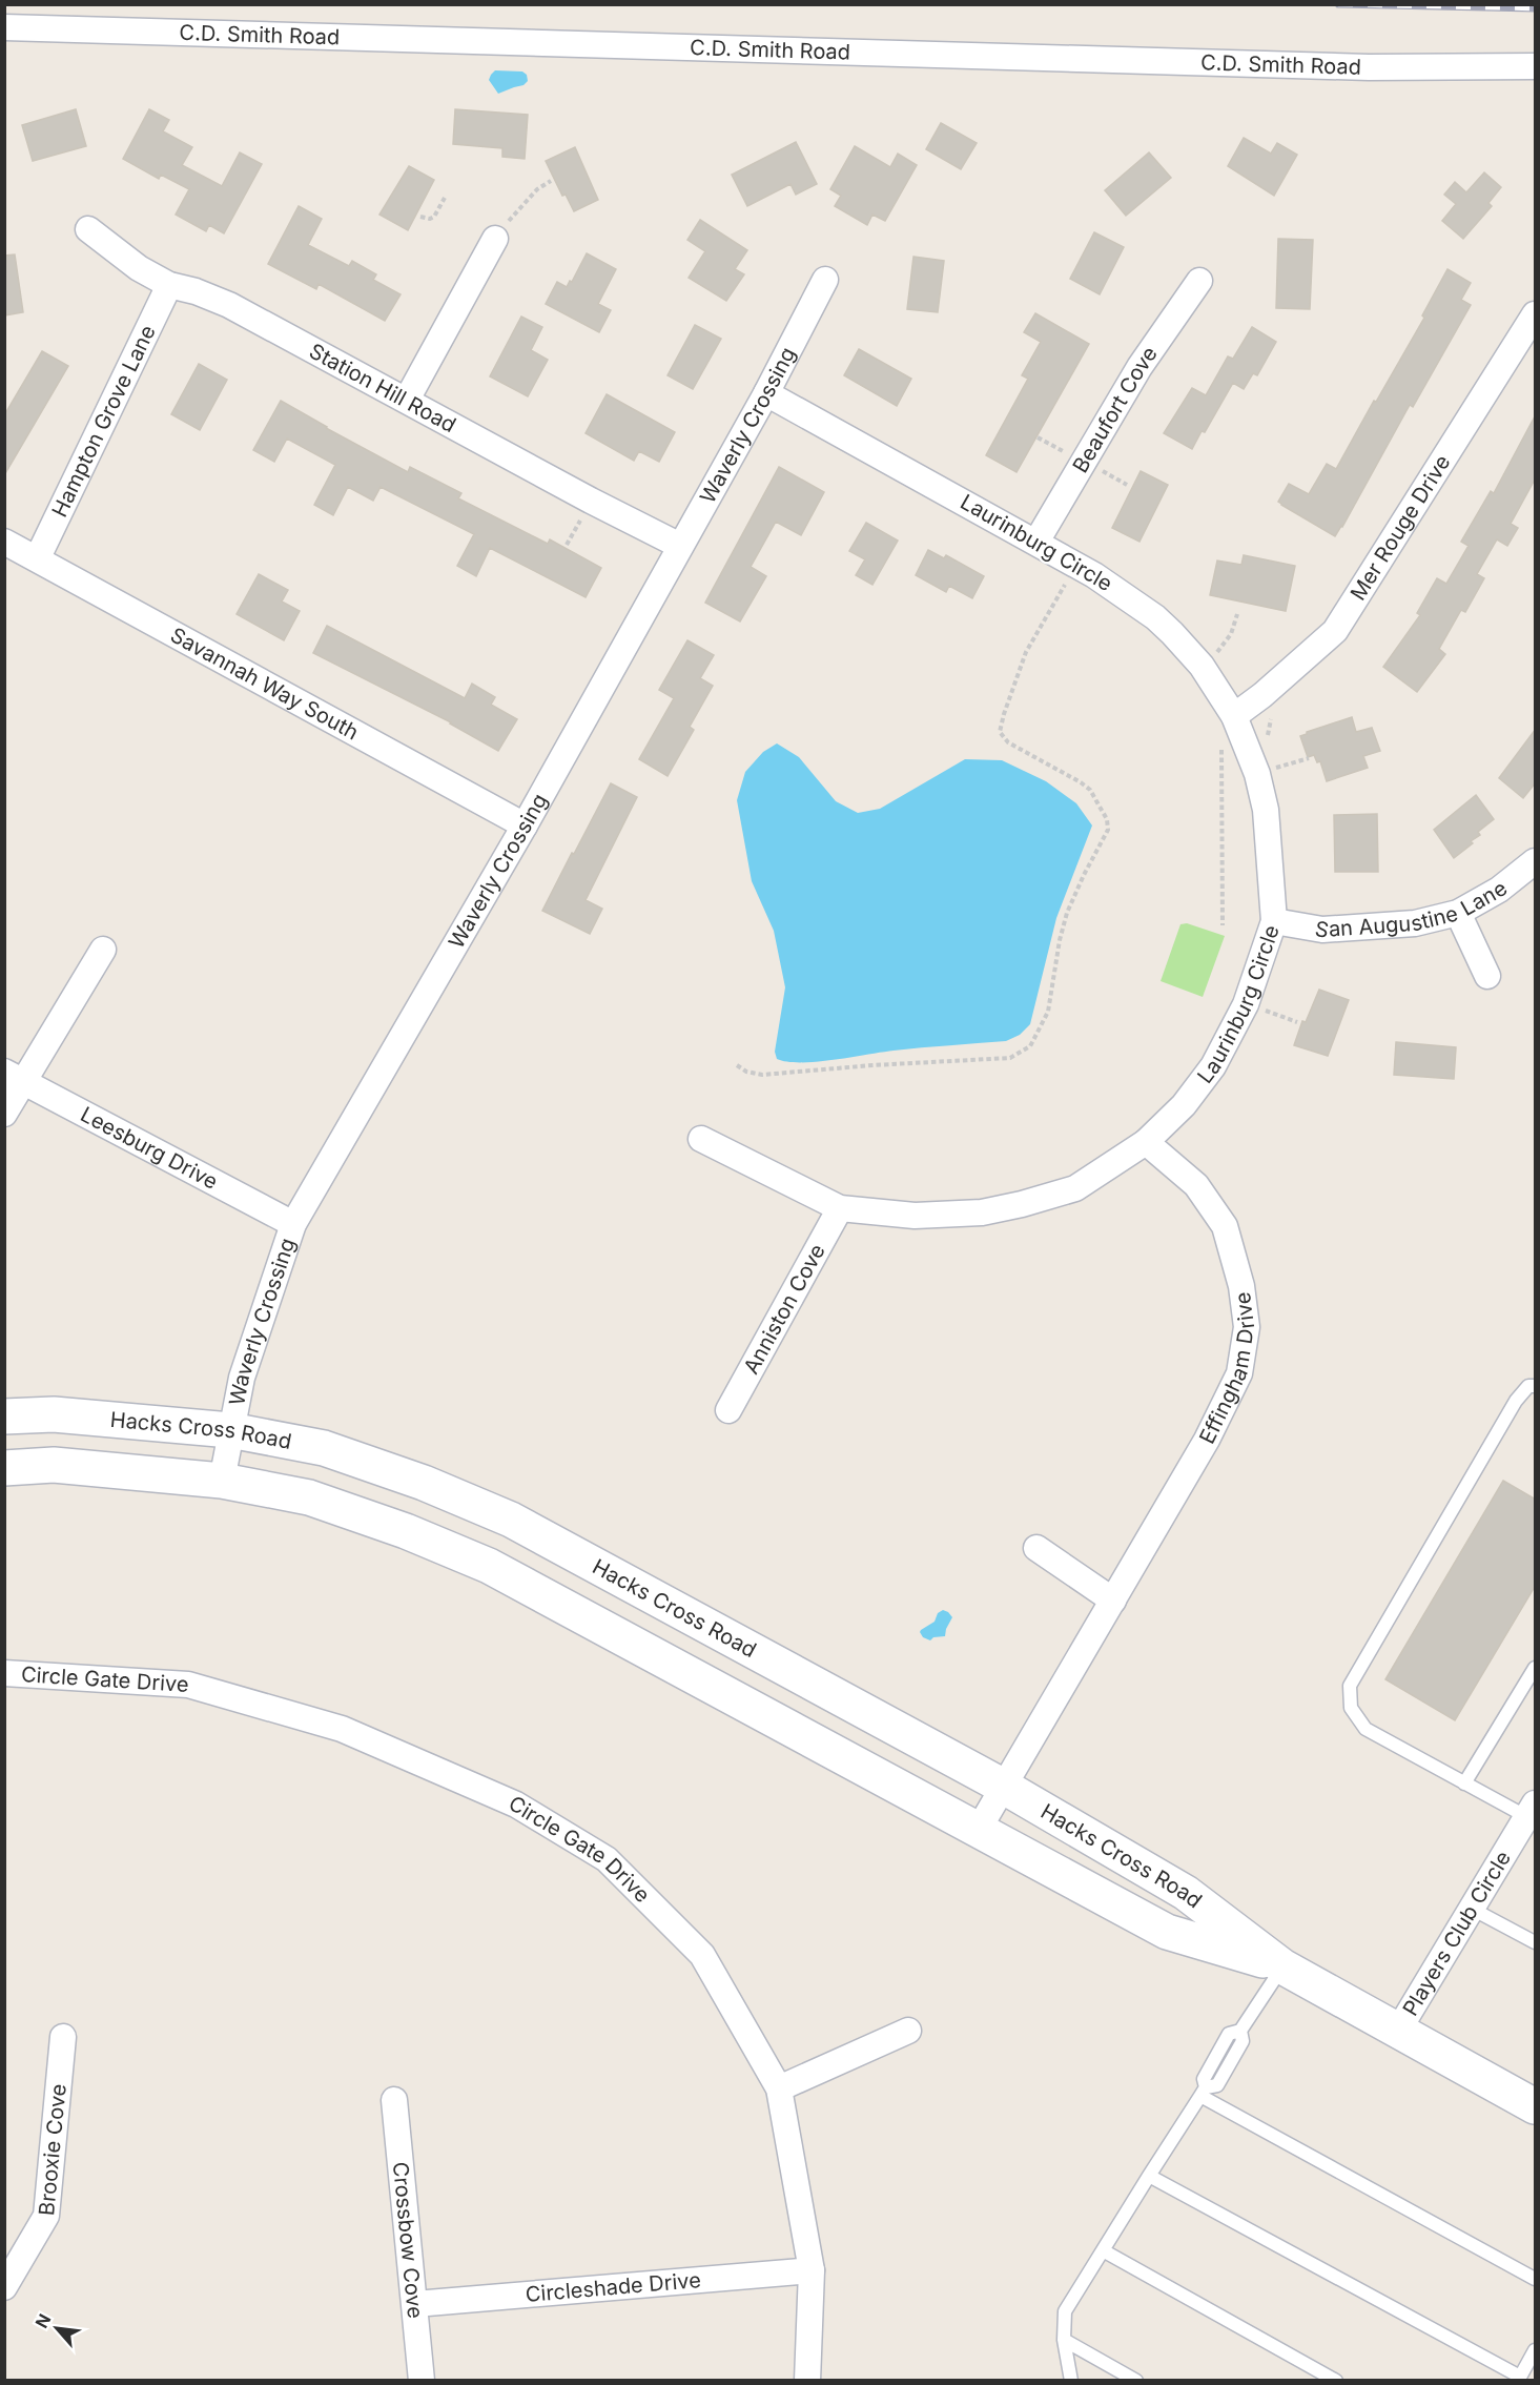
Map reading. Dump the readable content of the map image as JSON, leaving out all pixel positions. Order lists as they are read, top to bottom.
{
  "streets": {
    "main road": ["Hacks Cross Road"],
    "street": [
      "C.D. Smith Road",
      "Station Hill Road",
      "Beaufort Cove",
      "Hampton Grove Lane",
      "Waverly Crossing",
      "Mer Rouge Drive",
      "Laurinburg Circle",
      "Savannah Way South",
      "San Augustine Lane",
      "Leesburg Drive",
      "Anniston Cove",
      "Effingham Drive",
      "Circle Gate Drive",
      "Players Club Circle",
      "Brooxie Cove",
      "Crossbow Cove",
      "Circleshade Drive"
    ]
  },
  "crossings": [
    ["Station Hill Road", "Hampton Grove Lane"],
    ["Station Hill Road", "Waverly Crossing"],
    ["Beaufort Cove", "Laurinburg Circle"],
    ["Hampton Grove Lane", "Savannah Way South"],
    ["Waverly Crossing", "Laurinburg Circle"],
    ["Waverly Crossing", "Savannah Way South"],
    ["Waverly Crossing", "Leesburg Drive"],
    ["Waverly Crossing", "Hacks Cross Road"],
    ["Mer Rouge Drive", "Laurinburg Circle"],
    ["Laurinburg Circle", "San Augustine Lane"],
    ["Laurinburg Circle", "Anniston Cove"],
    ["Laurinburg Circle", "Effingham Drive"],
    ["Effingham Drive", "Hacks Cross Road"],
    ["Hacks Cross Road", "Players Club Circle"],
    ["Circle Gate Drive", "Circleshade Drive"],
    ["Crossbow Cove", "Circleshade Drive"]
  ],
  "north": "top left"
}
